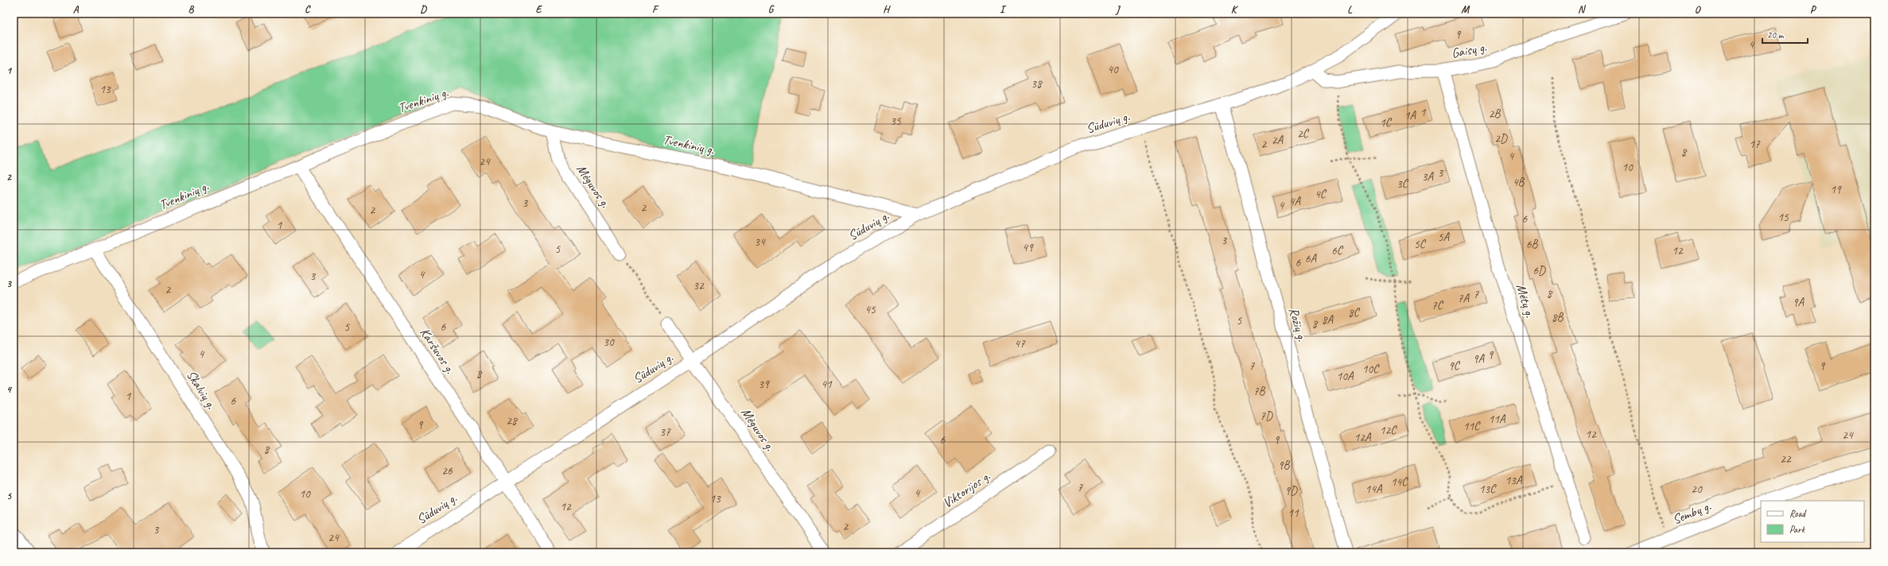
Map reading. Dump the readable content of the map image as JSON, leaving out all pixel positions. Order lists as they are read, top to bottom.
{
  "streets": {
    "street": [
      "Gaisų g.",
      "Tvenkinių g.",
      "Sūduvių g.",
      "Mėguvos g.",
      "Mėtų g.",
      "Rožių g.",
      "Karšuvos g.",
      "Skalvių g.",
      "Viktorijos g.",
      "Sembų g."
    ]
  },
  "crossings": [
    ["Gaisų g.", "Sūduvių g."],
    ["Gaisų g.", "Mėtų g."],
    ["Tvenkinių g.", "Sūduvių g."],
    ["Tvenkinių g.", "Mėguvos g."],
    ["Tvenkinių g.", "Karšuvos g."],
    ["Tvenkinių g.", "Skalvių g."],
    ["Sūduvių g.", "Mėguvos g."],
    ["Sūduvių g.", "Rožių g."],
    ["Sūduvių g.", "Karšuvos g."]
  ],
  "house_numbers": [
    "9",
    "4",
    "40",
    "38",
    "13",
    "1",
    "2B",
    "1A",
    "35",
    "1C",
    "2C",
    "2D",
    "2A",
    "2",
    "17",
    "8",
    "4",
    "24",
    "10",
    "3",
    "3A",
    "4B",
    "3C",
    "19",
    "4C",
    "4A",
    "3",
    "4",
    "2",
    "2",
    "15",
    "6",
    "1",
    "5A",
    "3",
    "34",
    "5C",
    "6B",
    "49",
    "5",
    "6C",
    "12",
    "6A",
    "6",
    "6D",
    "4",
    "3",
    "32",
    "2",
    "8",
    "7",
    "7A",
    "9A",
    "7C",
    "45",
    "8C",
    "8B",
    "8A",
    "5",
    "8",
    "5",
    "6",
    "30",
    "47",
    "4",
    "9",
    "9A",
    "7",
    "9C",
    "9",
    "10C",
    "8",
    "10A",
    "39",
    "41",
    "7B",
    "1",
    "6",
    "7D",
    "11A",
    "28",
    "9",
    "11C",
    "12C",
    "37",
    "12",
    "24",
    "12A",
    "6",
    "9",
    "8",
    "22",
    "9B",
    "26",
    "13A",
    "14C",
    "7",
    "14A",
    "13C",
    "20",
    "9D",
    "4",
    "10",
    "13",
    "12",
    "11",
    "2",
    "3",
    "24"
  ],
  "legend": ["Road", "Park"],
  "scale_bar": "20 m",
  "grid": {
    "columns": [
      "A",
      "B",
      "C",
      "D",
      "E",
      "F",
      "G",
      "H",
      "I",
      "J",
      "K",
      "L",
      "M",
      "N",
      "O",
      "P"
    ],
    "rows": [
      "1",
      "2",
      "3",
      "4",
      "5"
    ]
  }
}
